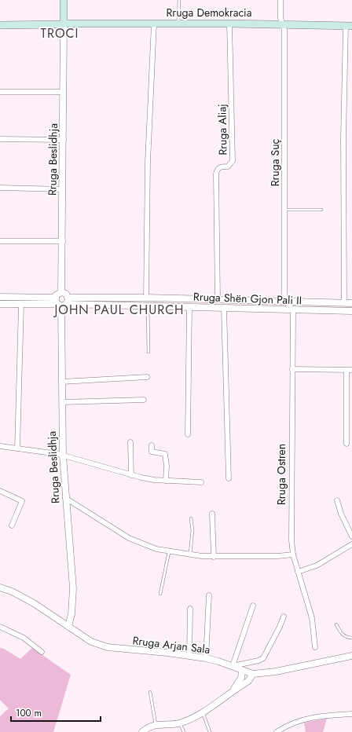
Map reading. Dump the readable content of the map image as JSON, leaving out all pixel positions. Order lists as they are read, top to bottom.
{
  "streets": {
    "main road": ["Rruga Demokracia", "Rruga Beslidhja"],
    "street": [
      "Rruga Aliaj",
      "Rruga Suç",
      "Rruga Shën Gjon Pali II",
      "Rruga Ostren",
      "Rruga Arjan Sala"
    ]
  },
  "crossings": [
    ["Rruga Demokracia", "Rruga Aliaj"],
    ["Rruga Demokracia", "Rruga Beslidhja"],
    ["Rruga Demokracia", "Rruga Suç"],
    ["Rruga Aliaj", "Rruga Shën Gjon Pali II"],
    ["Rruga Beslidhja", "Rruga Shën Gjon Pali II"],
    ["Rruga Beslidhja", "Rruga Arjan Sala"],
    ["Rruga Suç", "Rruga Shën Gjon Pali II"],
    ["Rruga Shën Gjon Pali II", "Rruga Ostren"]
  ],
  "districts": ["TROCI", "JOHN PAUL CHURCH"],
  "scale_bar": "100 m"
}
